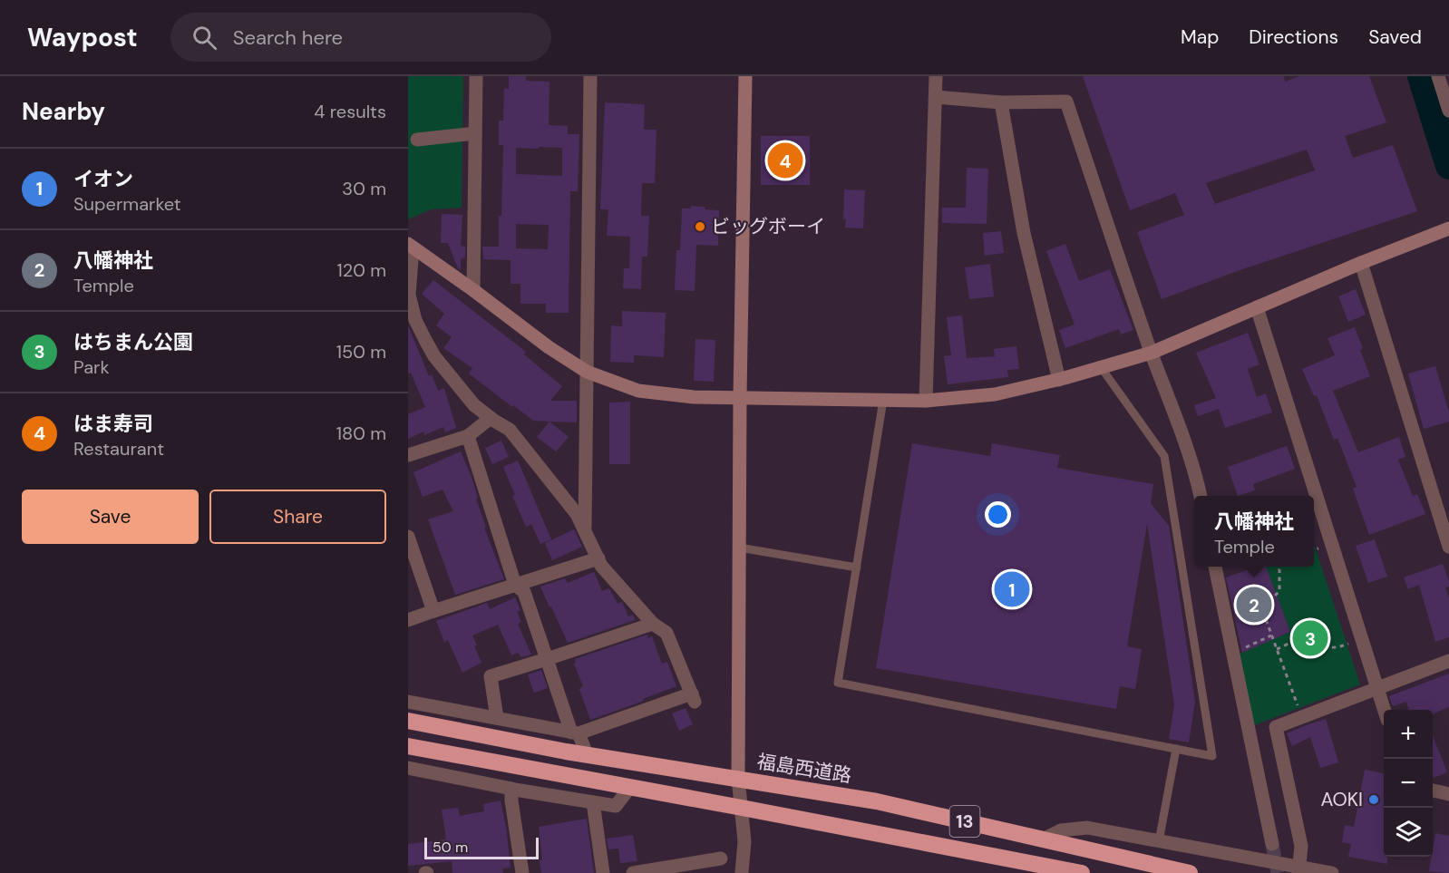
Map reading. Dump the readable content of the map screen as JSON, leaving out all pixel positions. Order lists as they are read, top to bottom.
{
  "streets": {
    "highway": ["福島西道路", "13"]
  },
  "places": ["ビッグボーイ", "AOKI"],
  "scale_bar": "50 m",
  "page": {
    "header": "Waypost",
    "search": "Search here",
    "nav": ["Map", "Directions", "Saved"],
    "heading": ["Nearby", "4 results"],
    "pins": [
      "4",
      "1",
      "2",
      "3"
    ],
    "list": [
      {
        "mark": "1",
        "name": "イオン",
        "note": "Supermarket",
        "value": "30 m"
      },
      {
        "mark": "2",
        "name": "八幡神社",
        "note": "Temple",
        "value": "120 m"
      },
      {
        "mark": "3",
        "name": "はちまん公園",
        "note": "Park",
        "value": "150 m"
      },
      {
        "mark": "4",
        "name": "はま寿司",
        "note": "Restaurant",
        "value": "180 m"
      }
    ],
    "buttons": ["Save", "Share"],
    "popup": ["八幡神社", "Temple"],
    "map_buttons": ["+", "−"],
    "scale": "50 m"
  }
}
